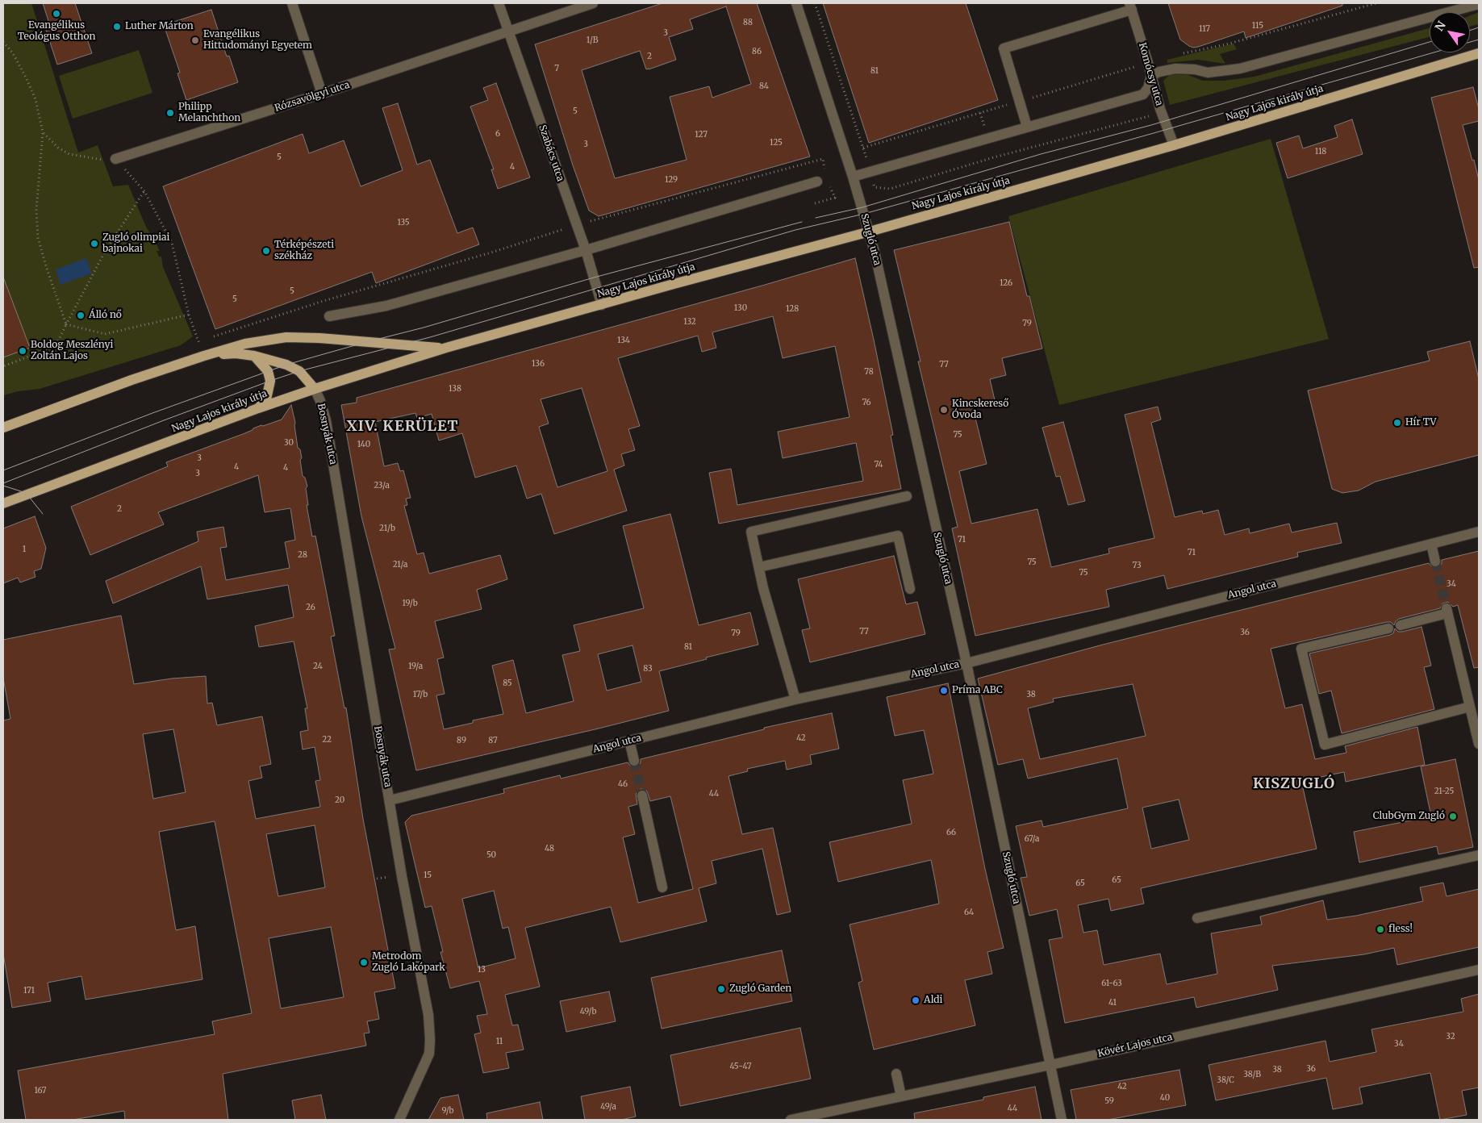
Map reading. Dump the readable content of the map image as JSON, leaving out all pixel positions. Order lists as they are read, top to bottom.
{
  "streets": {
    "main road": ["Nagy Lajos király útja"],
    "street": [
      "Komócsy utca",
      "Rózsavölgyi utca",
      "Szabács utca",
      "Szugló utca",
      "Bosnyák utca",
      "Angol utca",
      "Kövér Lajos utca"
    ]
  },
  "crossings": [
    ["Komócsy utca", "Nagy Lajos király útja"],
    ["Rózsavölgyi utca", "Szabács utca"],
    ["Nagy Lajos király útja", "Szabács utca"],
    ["Nagy Lajos király útja", "Szugló utca"],
    ["Nagy Lajos király útja", "Bosnyák utca"],
    ["Szugló utca", "Angol utca"],
    ["Szugló utca", "Kövér Lajos utca"],
    ["Bosnyák utca", "Angol utca"]
  ],
  "districts": ["XIV. KERÜLET", "KISZUGLÓ"],
  "places": [
    "Evangélikus Teológus Otthon",
    "Luther Márton",
    "Evangélikus Hittudományi Egyetem",
    "Philipp Melanchthon",
    "Zugló olimpiai bajnokai",
    "Térképészeti székház",
    "Álló nő",
    "Boldog Meszlényi Zoltán Lajos",
    "Kincskereső Óvoda",
    "Hír TV",
    "Príma ABC",
    "ClubGym Zugló",
    "fless!",
    "Metrodom Zugló Lakópark",
    "Zugló Garden",
    "Aldi"
  ],
  "house_numbers": [
    "88",
    "115",
    "117",
    "3",
    "1/B",
    "86",
    "2",
    "7",
    "81",
    "84",
    "5",
    "6",
    "127",
    "125",
    "3",
    "118",
    "5",
    "4",
    "129",
    "135",
    "126",
    "5",
    "5",
    "130",
    "128",
    "132",
    "79",
    "134",
    "136",
    "77",
    "78",
    "138",
    "76",
    "75",
    "30",
    "140",
    "3",
    "74",
    "4",
    "4",
    "3",
    "23/a",
    "2",
    "21/b",
    "71",
    "1",
    "71",
    "28",
    "75",
    "21/a",
    "73",
    "75",
    "34",
    "19/b",
    "26",
    "77",
    "36",
    "79",
    "81",
    "24",
    "19/a",
    "83",
    "85",
    "17/b",
    "38",
    "42",
    "22",
    "89",
    "87",
    "46",
    "21-25",
    "44",
    "20",
    "66",
    "67/a",
    "48",
    "50",
    "15",
    "65",
    "65",
    "64",
    "13",
    "61-63",
    "171",
    "41",
    "49/b",
    "32",
    "11",
    "34",
    "45-47",
    "36",
    "38",
    "38/B",
    "38/C",
    "42",
    "167",
    "40",
    "59",
    "49/a",
    "44",
    "9/b"
  ],
  "north": "top left"
}
